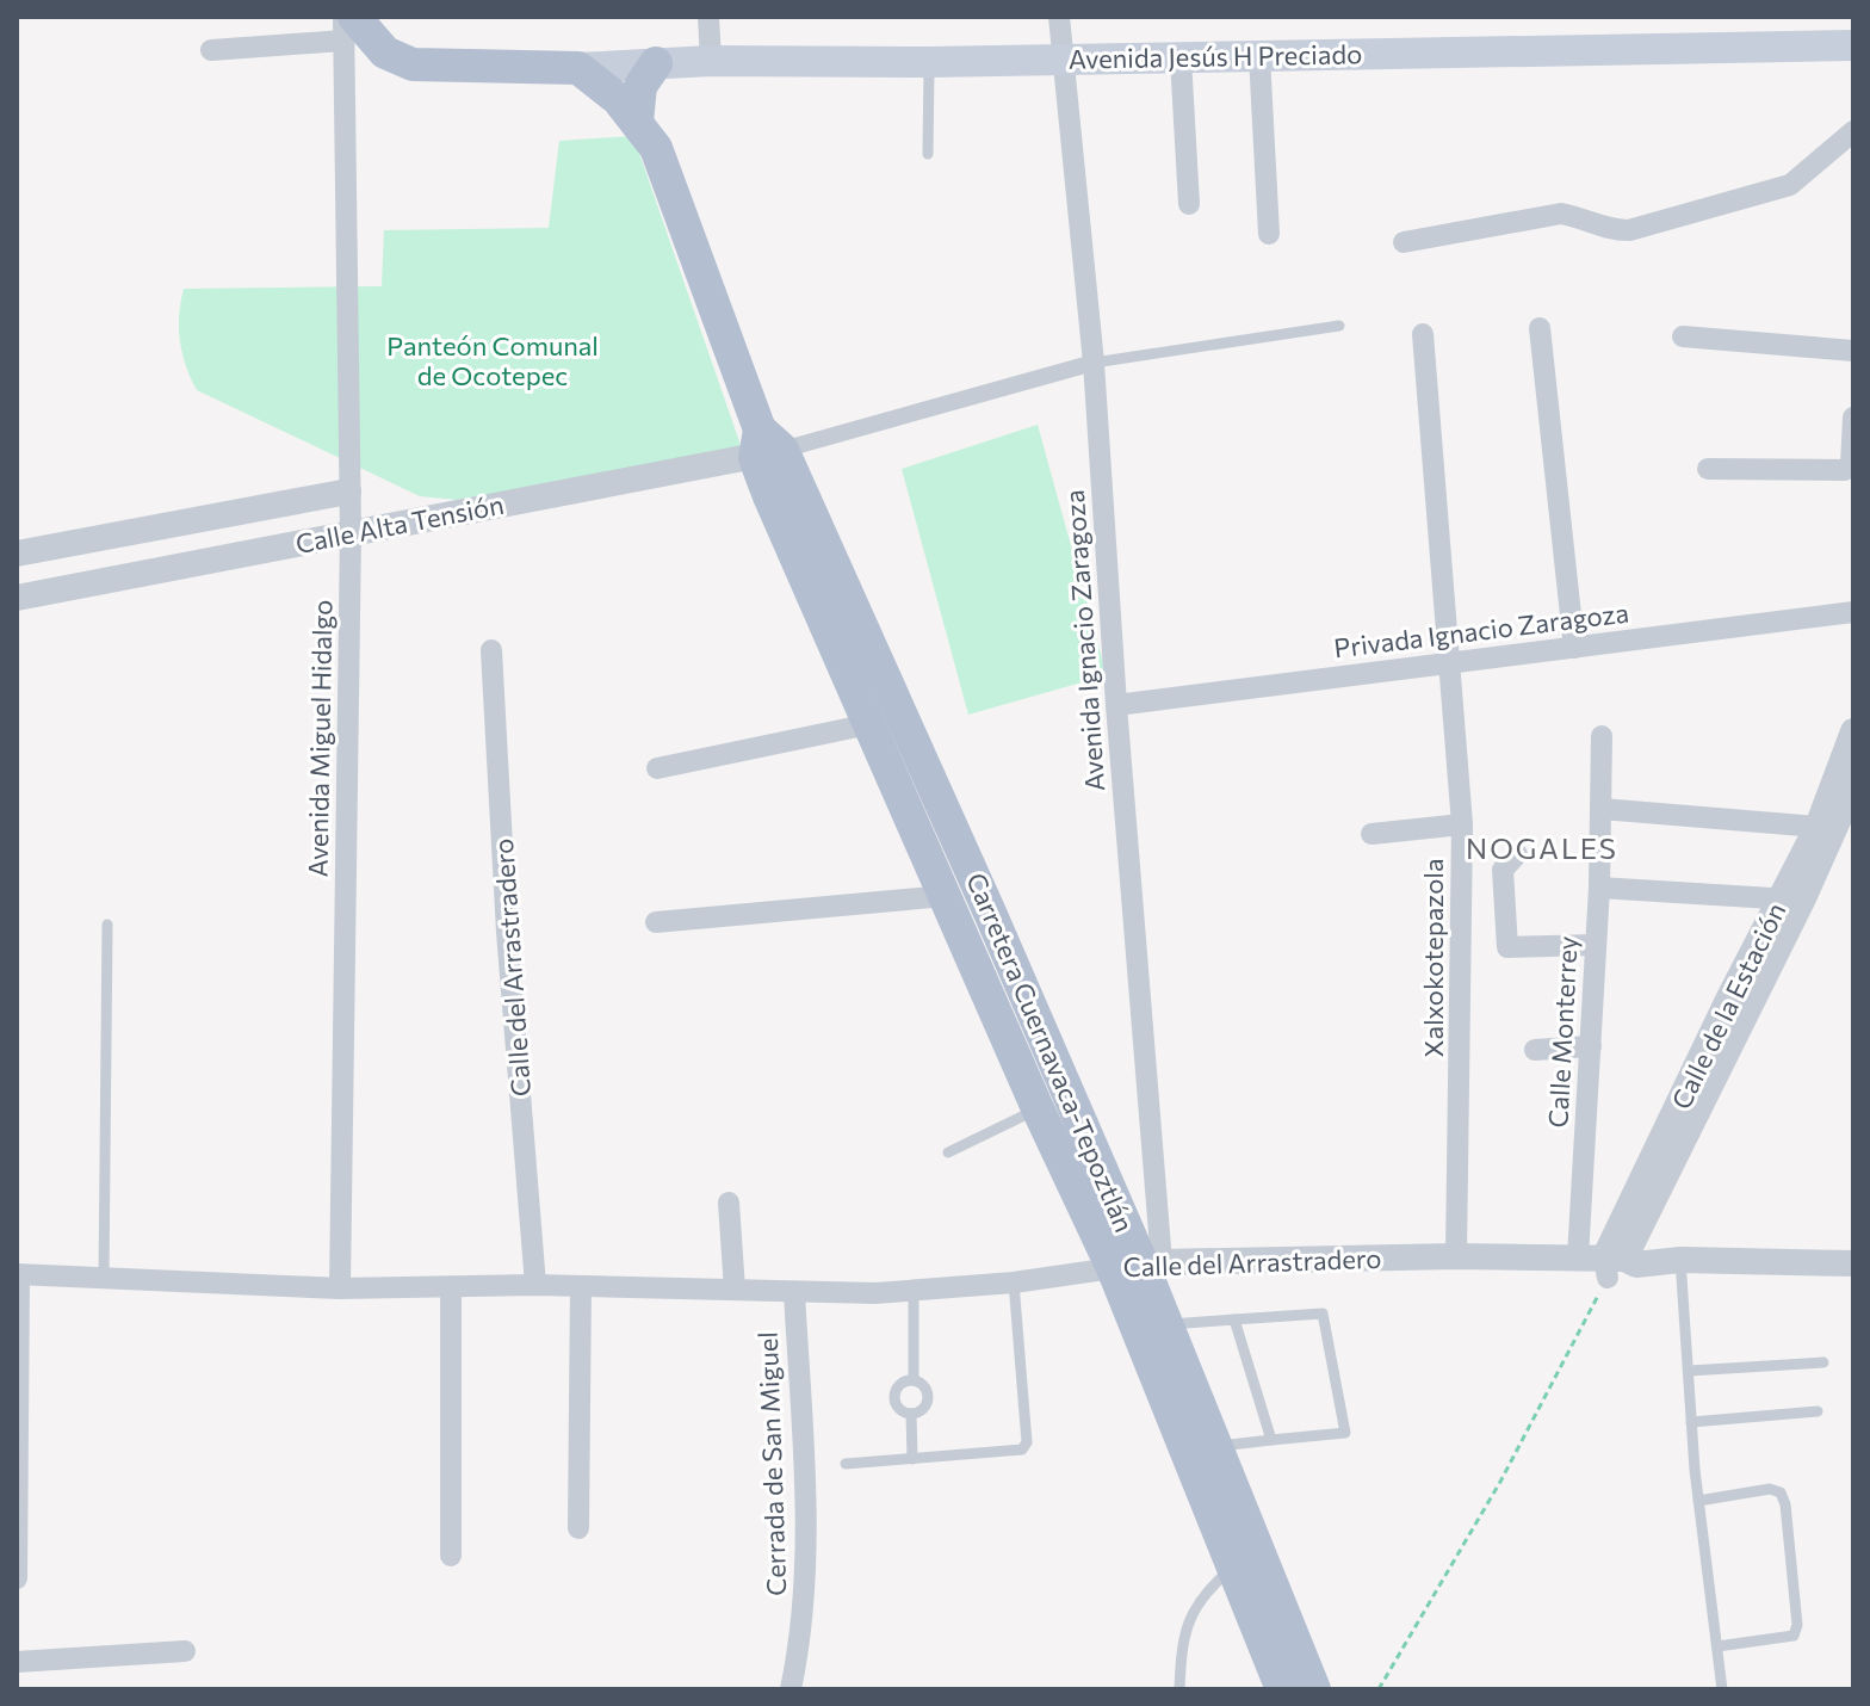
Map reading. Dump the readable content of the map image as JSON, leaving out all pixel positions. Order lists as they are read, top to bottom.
{
  "streets": {
    "main road": ["Avenida Jesús H Preciado", "Carretera Cuernavaca-Tepoztlán"],
    "street": [
      "Calle Alta Tensión",
      "Privada Ignacio Zaragoza",
      "Avenida Ignacio Zaragoza",
      "Avenida Miguel Hidalgo",
      "Xalxokotepazola",
      "Calle del Arrastradero",
      "Calle de la Estación",
      "Calle Monterrey",
      "Cerrada de San Miguel"
    ]
  },
  "crossings": [
    ["Avenida Jesús H Preciado", "Avenida Ignacio Zaragoza"],
    ["Avenida Jesús H Preciado", "Carretera Cuernavaca-Tepoztlán"],
    ["Calle Alta Tensión", "Avenida Miguel Hidalgo"],
    ["Calle Alta Tensión", "Carretera Cuernavaca-Tepoztlán"],
    ["Privada Ignacio Zaragoza", "Avenida Ignacio Zaragoza"],
    ["Privada Ignacio Zaragoza", "Xalxokotepazola"],
    ["Avenida Ignacio Zaragoza", "Calle del Arrastradero"],
    ["Avenida Ignacio Zaragoza", "Carretera Cuernavaca-Tepoztlán"],
    ["Avenida Miguel Hidalgo", "Calle del Arrastradero"],
    ["Xalxokotepazola", "Calle del Arrastradero"],
    ["Calle del Arrastradero", "Calle de la Estación"],
    ["Calle del Arrastradero", "Calle Monterrey"],
    ["Calle del Arrastradero", "Carretera Cuernavaca-Tepoztlán"],
    ["Calle del Arrastradero", "Cerrada de San Miguel"],
    ["Calle de la Estación", "Calle Monterrey"]
  ],
  "districts": ["NOGALES"],
  "parks": ["Panteón Comunal de Ocotepec"]
}
